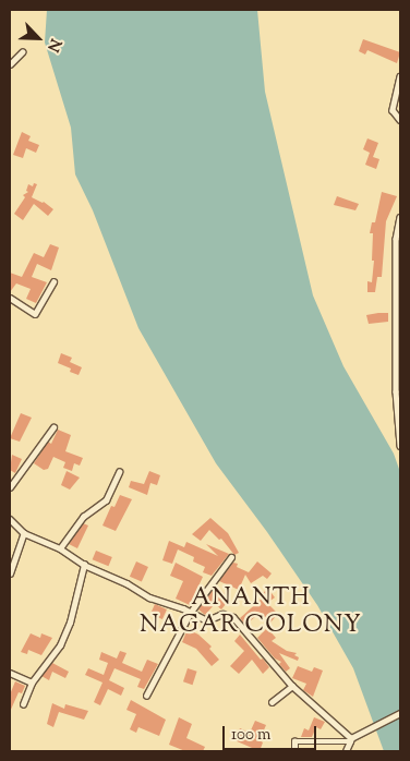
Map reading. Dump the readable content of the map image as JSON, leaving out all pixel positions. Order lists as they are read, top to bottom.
{
  "districts": ["ANANTH NAGAR COLONY"],
  "scale_bar": "100 m",
  "north": "bottom right"
}
